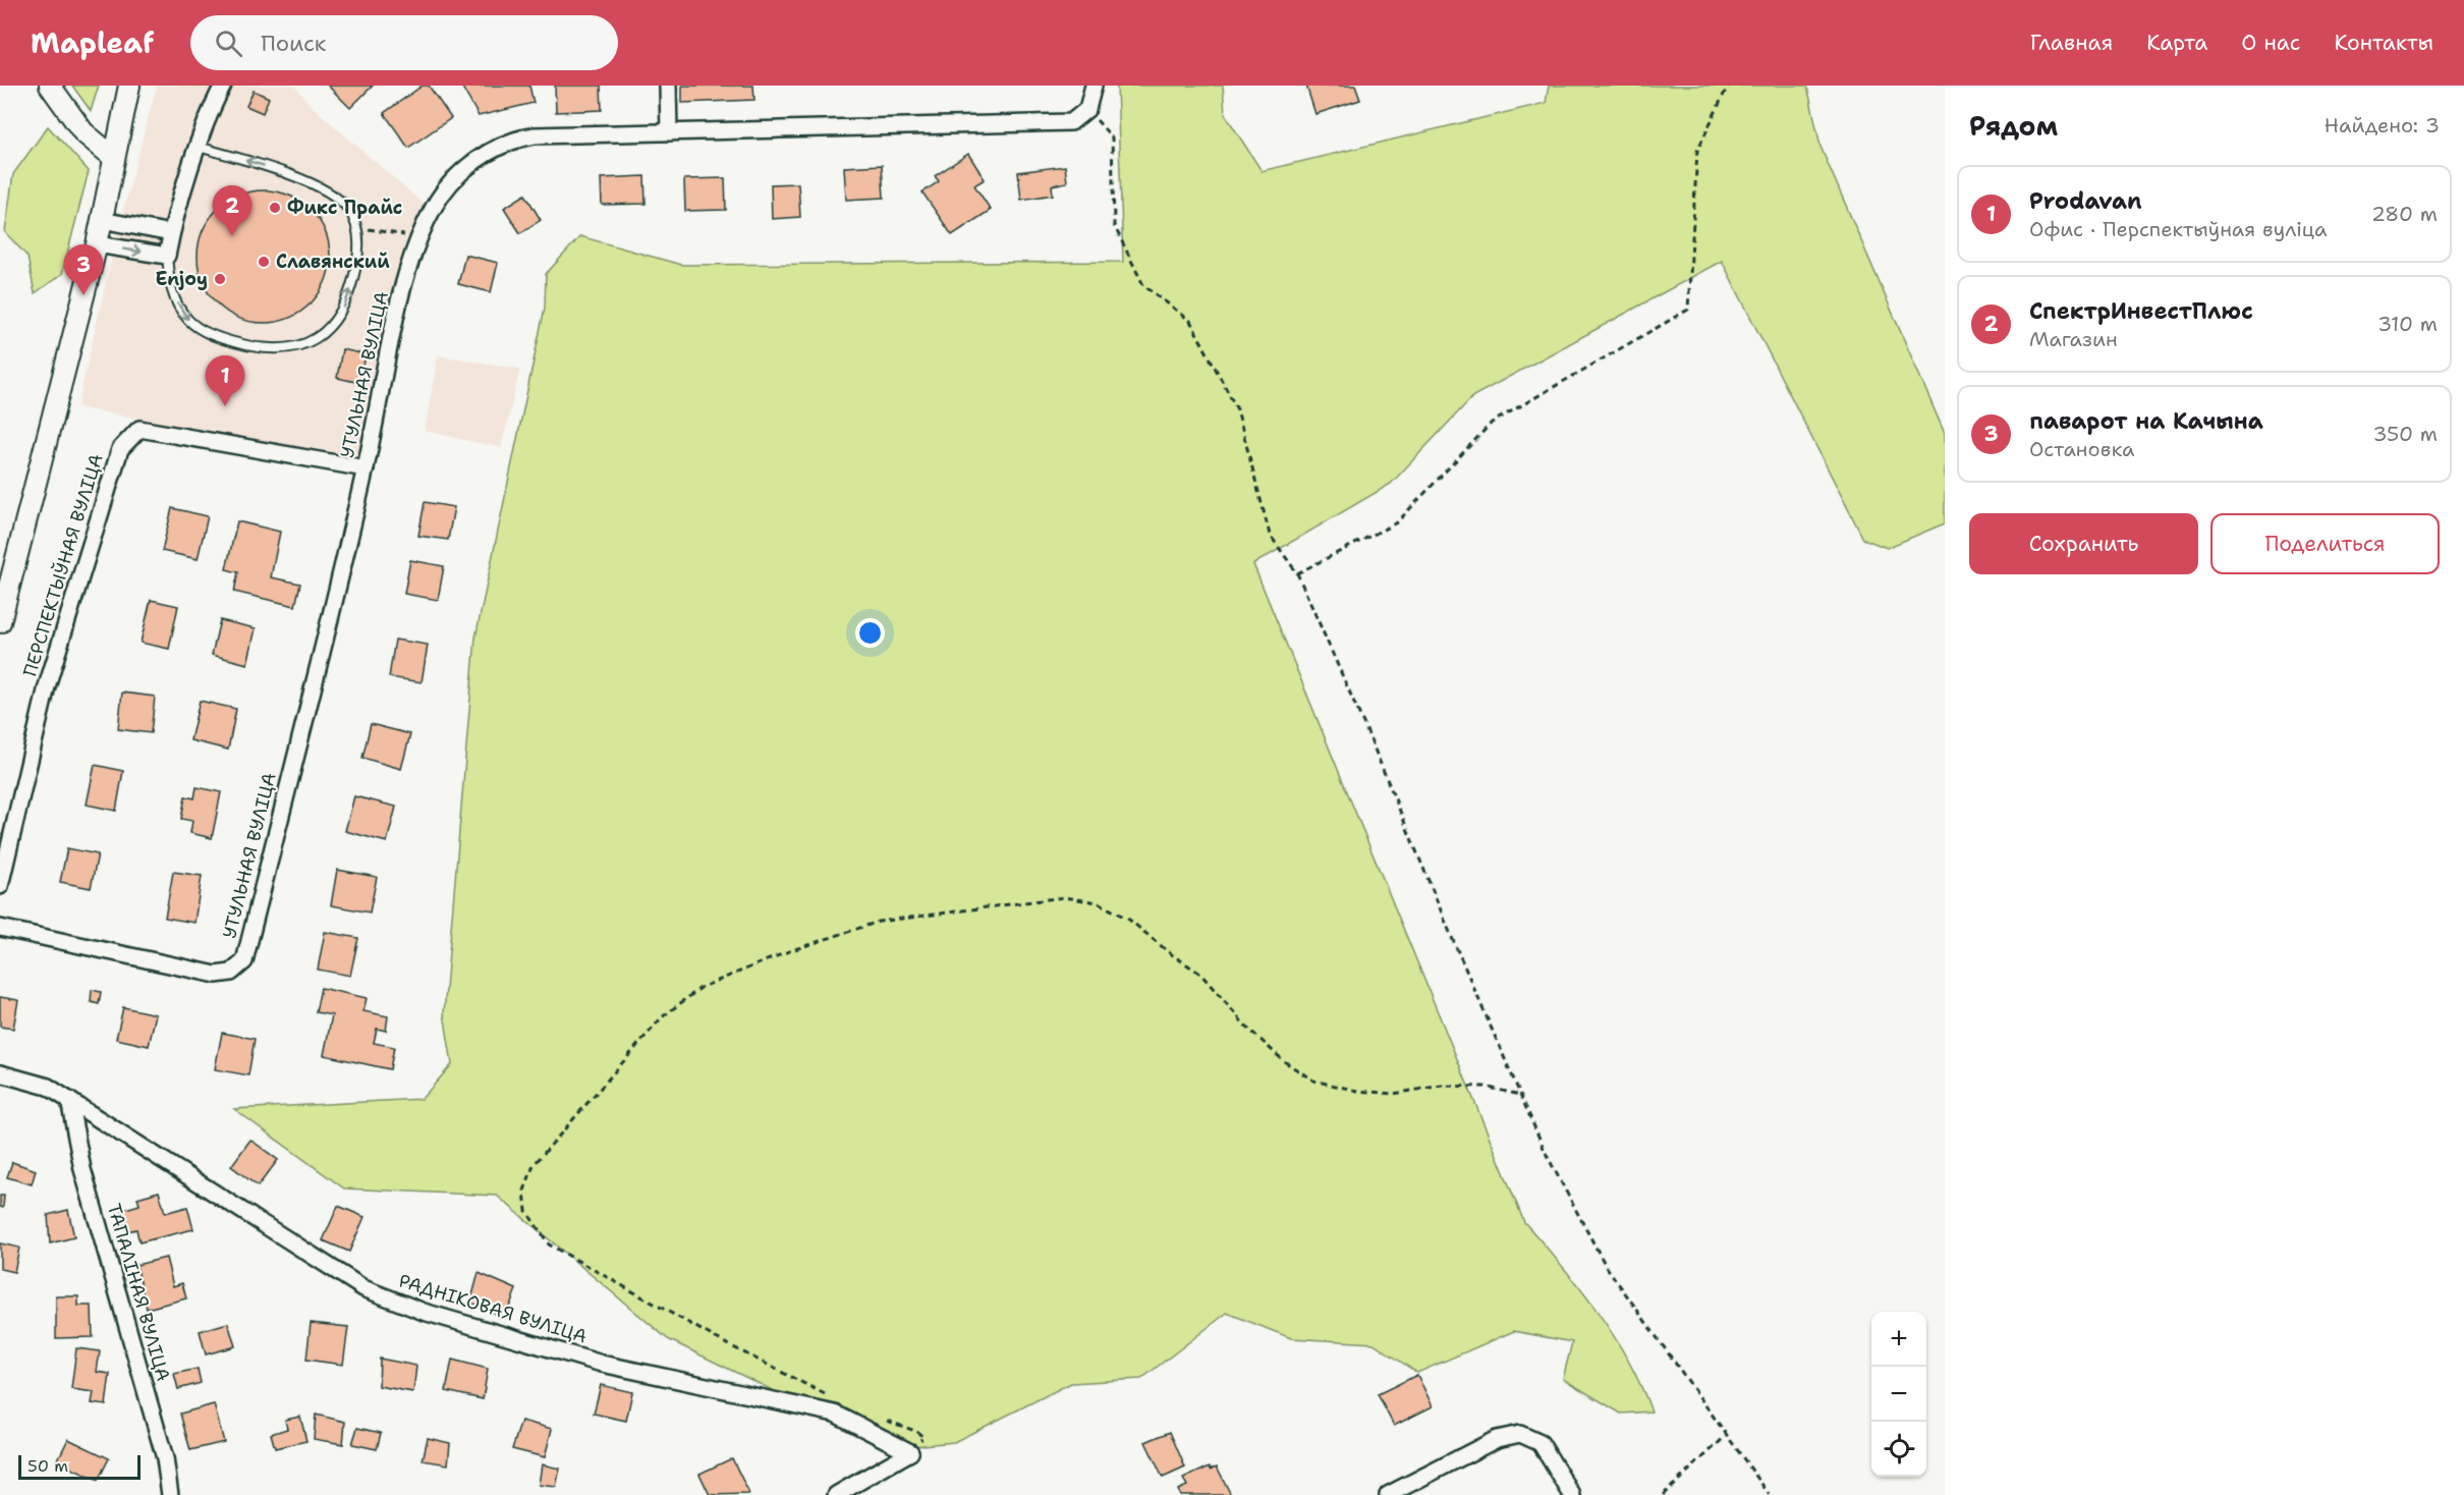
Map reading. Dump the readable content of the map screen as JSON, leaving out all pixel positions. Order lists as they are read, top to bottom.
{
  "streets": {
    "street": [
      "УТУЛЬНАЯ ВУЛІЦА",
      "ПЕРСПЕКТЫЎНАЯ ВУЛІЦА",
      "ТАПАЛІНАЯ ВУЛІЦА",
      "РАДНІКОВАЯ ВУЛІЦА"
    ]
  },
  "crossings": [
    ["УТУЛЬНАЯ ВУЛІЦА", "ПЕРСПЕКТЫЎНАЯ ВУЛІЦА"],
    ["ТАПАЛІНАЯ ВУЛІЦА", "РАДНІКОВАЯ ВУЛІЦА"]
  ],
  "places": ["Фикс Прайс", "Славянский", "Enjoy"],
  "scale_bar": "50 m",
  "page": {
    "header": "Mapleaf",
    "search": "Поиск",
    "nav": [
      "Главная",
      "Карта",
      "О нас",
      "Контакты"
    ],
    "heading": ["Рядом", "Найдено: 3"],
    "list": [
      {
        "mark": "1",
        "name": "Prodavan",
        "note": "Офис · Перспектыўная вуліца",
        "value": "280 m"
      },
      {
        "mark": "2",
        "name": "СпектрИнвестПлюс",
        "note": "Магазин",
        "value": "310 m"
      },
      {
        "mark": "3",
        "name": "паварот на Качына",
        "note": "Остановка",
        "value": "350 m"
      }
    ],
    "pins": ["2", "3", "1"],
    "buttons": ["Сохранить", "Поделиться"],
    "map_buttons": ["+", "−"],
    "scale": "50 m"
  }
}
